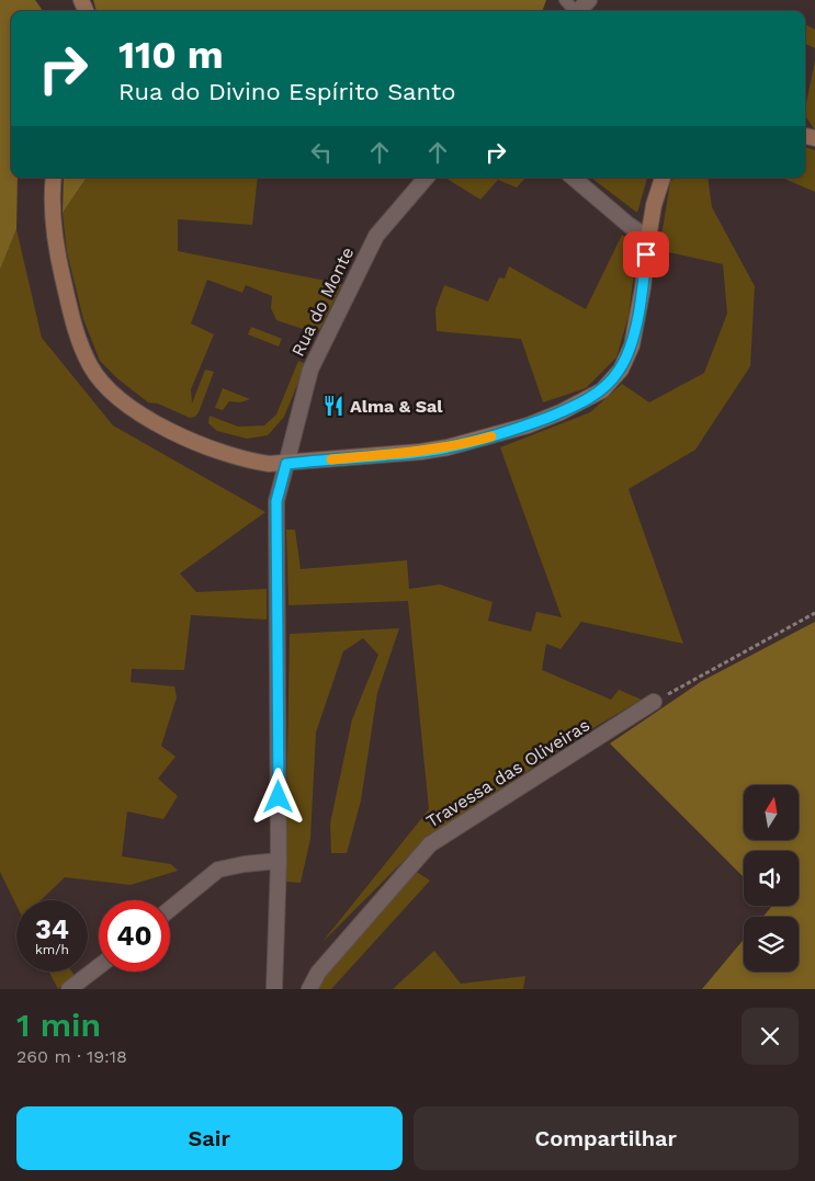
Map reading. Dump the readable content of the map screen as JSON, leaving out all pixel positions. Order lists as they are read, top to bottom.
{
  "streets": {
    "street": ["Rua do Monte", "Travessa das Oliveiras"]
  },
  "places": {
    "restaurant": ["Alma & Sal"]
  },
  "north": "top",
  "page": {
    "turn": ["110 m", "Rua do Divino Espírito Santo"],
    "speed": "34 km/h",
    "limit": "40",
    "heading": ["1 min", "260 m · 19:18"],
    "buttons": ["Sair", "Compartilhar"]
  }
}
